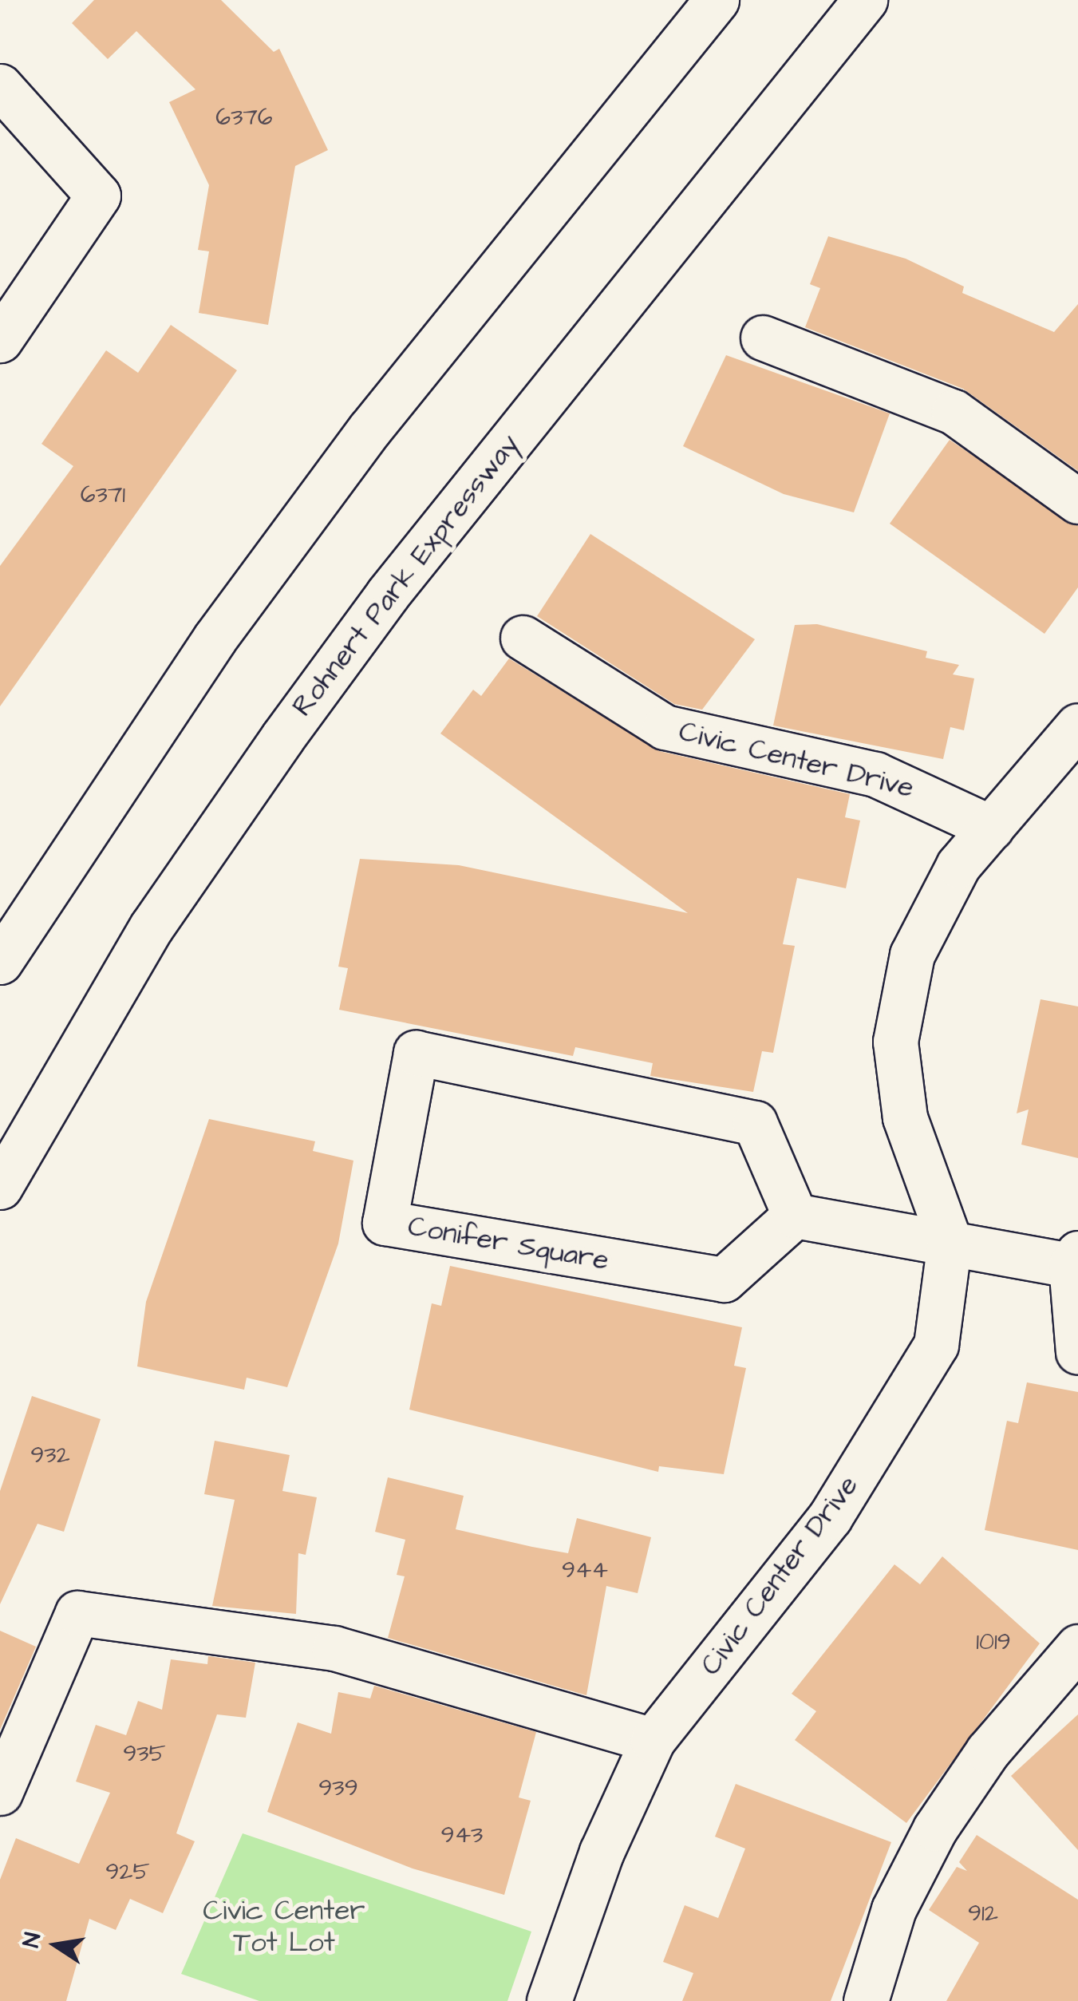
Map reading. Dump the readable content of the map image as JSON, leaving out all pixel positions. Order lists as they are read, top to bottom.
{
  "streets": {
    "street": ["Rohnert Park Expressway", "Civic Center Drive", "Conifer Square"]
  },
  "parks": ["Civic Center Tot Lot"],
  "house_numbers": [
    "6376",
    "6371",
    "932",
    "944",
    "1019",
    "935",
    "939",
    "943",
    "925",
    "912"
  ],
  "north": "left"
}
